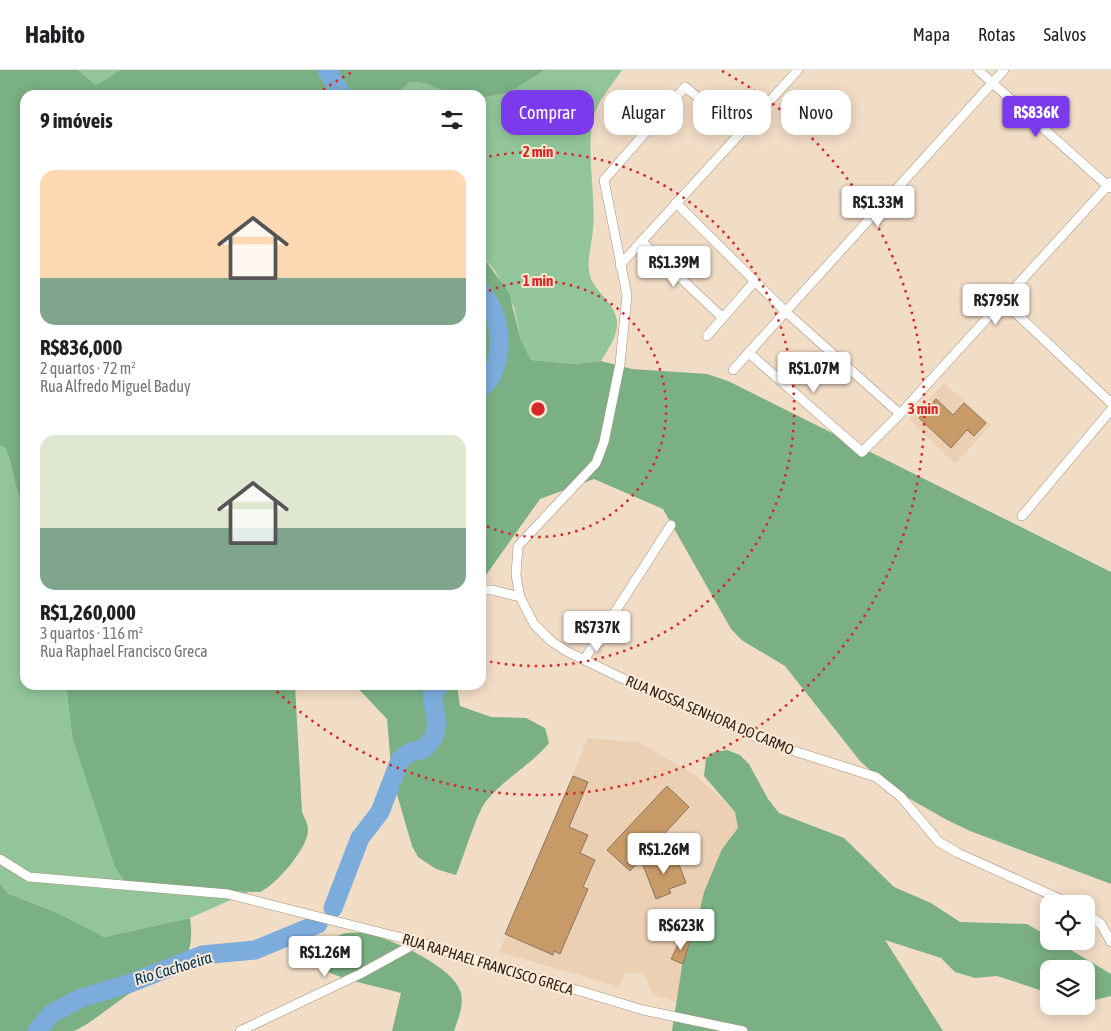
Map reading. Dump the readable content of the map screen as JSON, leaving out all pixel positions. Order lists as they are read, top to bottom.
{
  "streets": {
    "street": ["RUA NOSSA SENHORA DO CARMO", "RUA RAPHAEL FRANCISCO GRECA"]
  },
  "water": ["Rio Cachoeira"],
  "page": {
    "header": "Habito",
    "nav": ["Mapa", "Rotas", "Salvos"],
    "chip": [
      "Comprar",
      "Alugar",
      "Filtros",
      "Novo"
    ],
    "heading": "9 imóveis",
    "price": [
      "R$836K",
      "R$1.33M",
      "R$1.39M",
      "R$795K",
      "R$1.07M",
      "R$737K",
      "R$1.26M",
      "R$623K",
      "R$1.26M"
    ],
    "list": [
      {
        "name": "R$836,000",
        "note": "2 quartos · 72 m² · Rua Alfredo Miguel Baduy"
      },
      {
        "name": "R$1,260,000",
        "note": "3 quartos · 116 m² · Rua Raphael Francisco Greca"
      }
    ]
  },
  "rings": ["2 min", "1 min", "3 min"]
}
